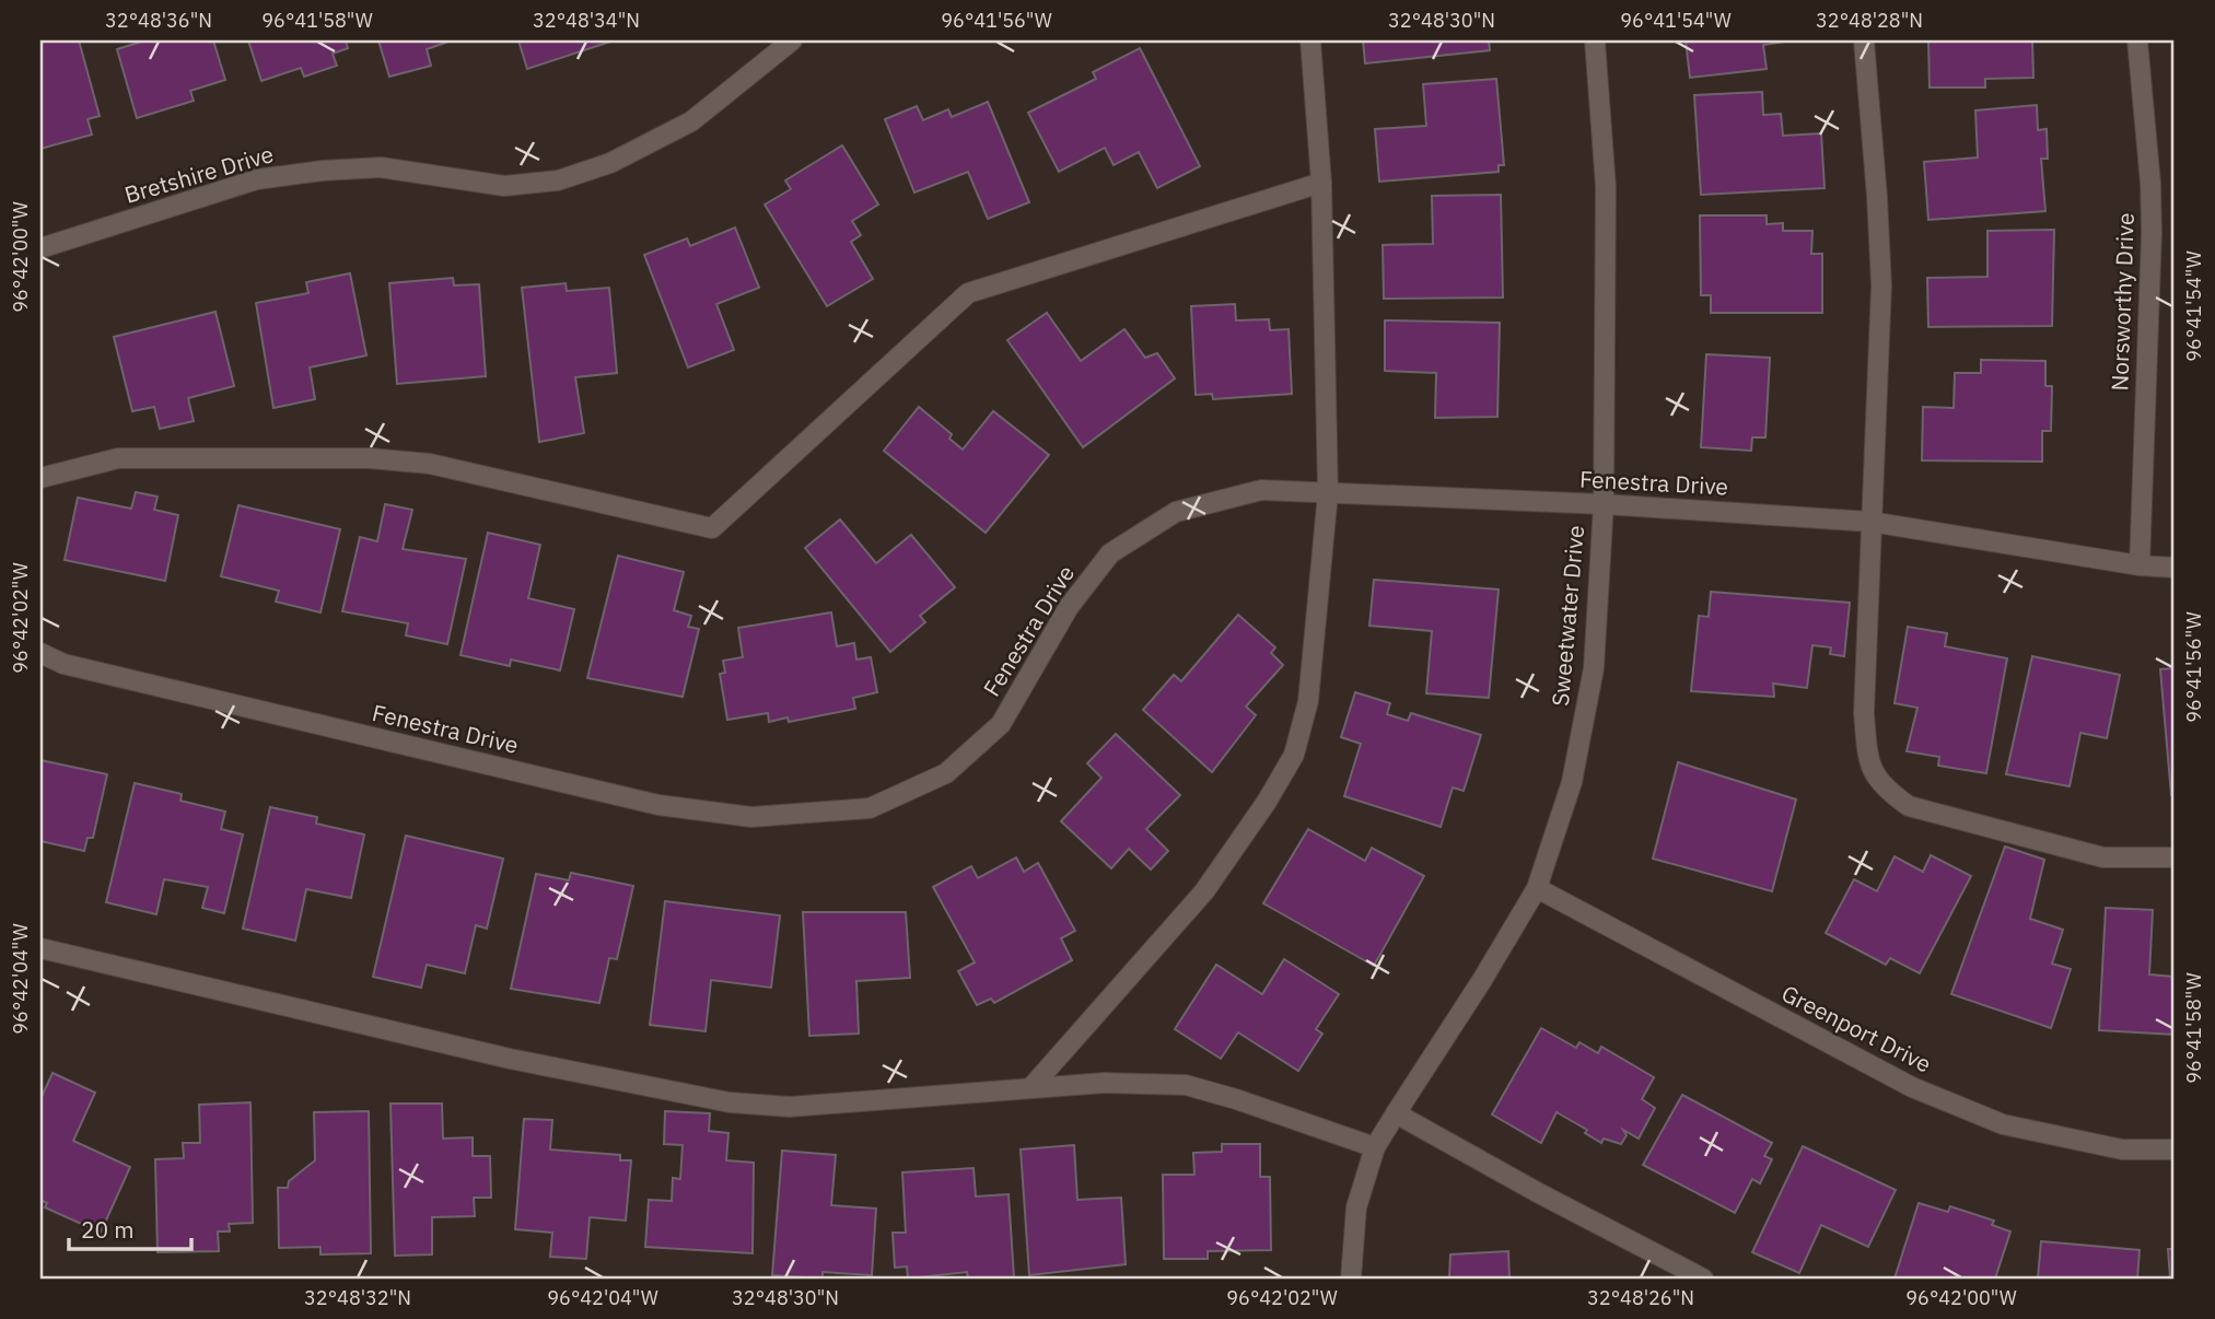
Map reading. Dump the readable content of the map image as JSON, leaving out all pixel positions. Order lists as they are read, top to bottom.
{
  "streets": {
    "street": [
      "Bretshire Drive",
      "Norsworthy Drive",
      "Fenestra Drive",
      "Sweetwater Drive",
      "Greenport Drive"
    ]
  },
  "crossings": [
    ["Norsworthy Drive", "Fenestra Drive"],
    ["Fenestra Drive", "Sweetwater Drive"],
    ["Sweetwater Drive", "Greenport Drive"]
  ],
  "scale_bar": "20 m",
  "coordinates": [
    "32°48'36\"N",
    "96°41'58\"W",
    "32°48'34\"N",
    "96°41'56\"W",
    "32°48'30\"N",
    "96°41'54\"W",
    "32°48'28\"N",
    "96°42'00\"W",
    "96°42'02\"W",
    "96°42'04\"W",
    "32°48'32\"N",
    "32°48'26\"N"
  ]
}
